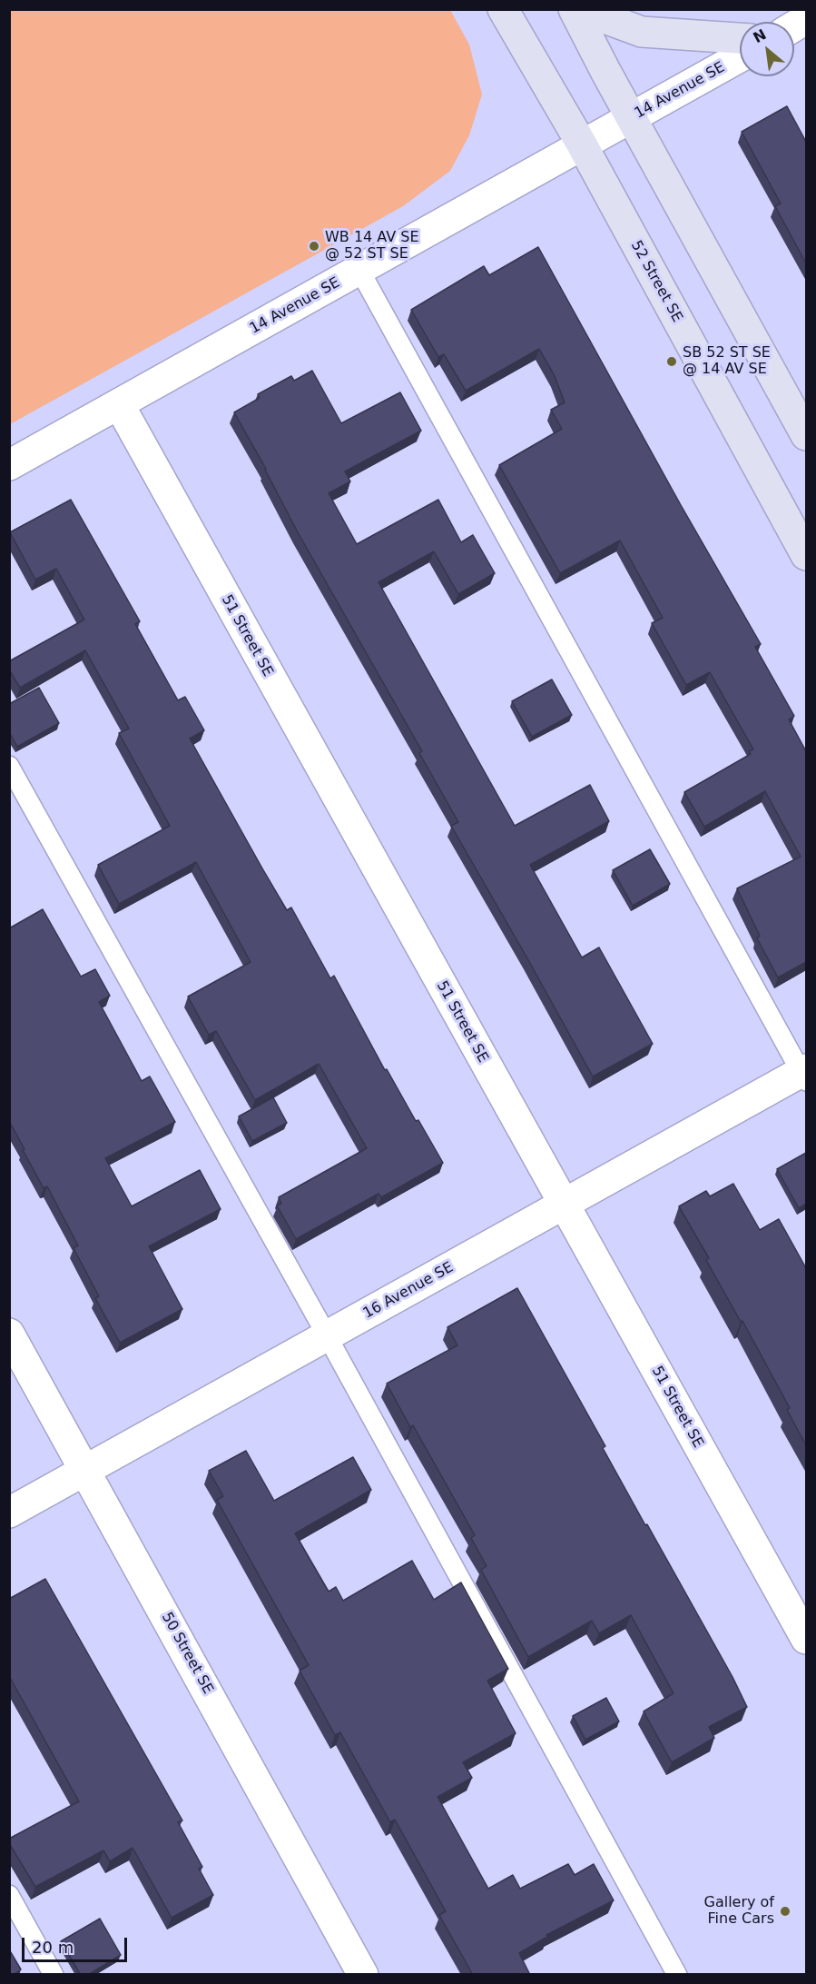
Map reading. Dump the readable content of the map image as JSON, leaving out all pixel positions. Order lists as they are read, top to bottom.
{
  "streets": {
    "main road": ["52 Street SE"],
    "street": [
      "14 Avenue SE",
      "51 Street SE",
      "16 Avenue SE",
      "50 Street SE"
    ]
  },
  "crossings": [
    ["14 Avenue SE", "52 Street SE"],
    ["14 Avenue SE", "51 Street SE"],
    ["51 Street SE", "16 Avenue SE"],
    ["16 Avenue SE", "50 Street SE"]
  ],
  "places": ["WB 14 AV SE @ 52 ST SE", "SB 52 ST SE @ 14 AV SE", "Gallery of Fine Cars"],
  "scale_bar": "20 m",
  "north": "top left"
}
